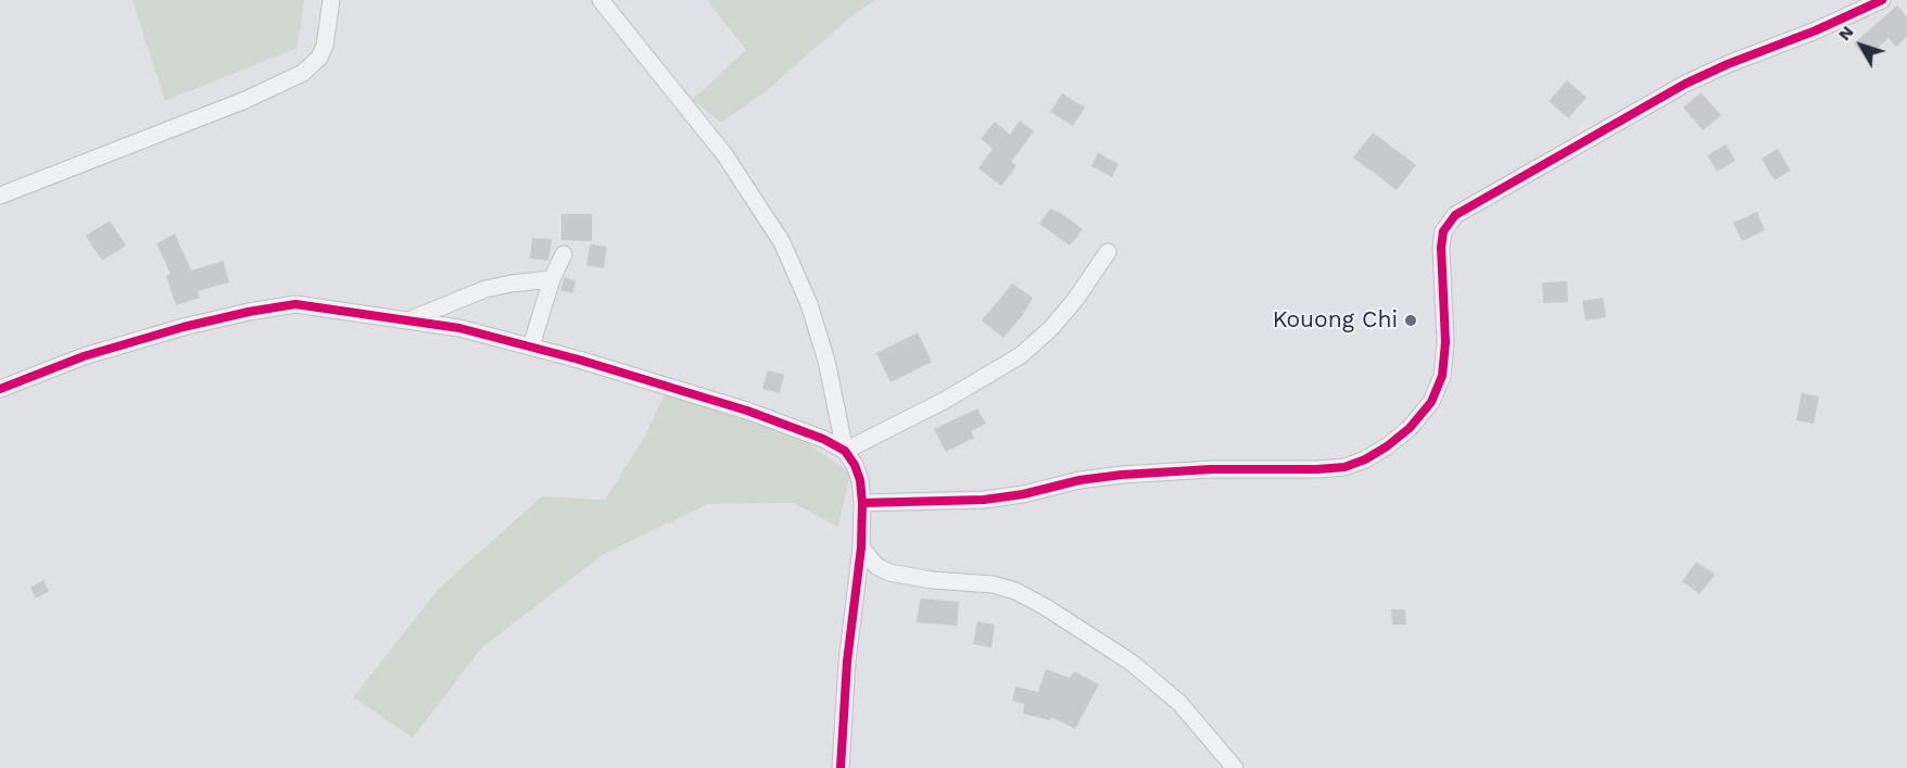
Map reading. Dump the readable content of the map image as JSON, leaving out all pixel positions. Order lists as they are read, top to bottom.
{
  "places": ["Kouong Chi"],
  "north": "top left"
}
